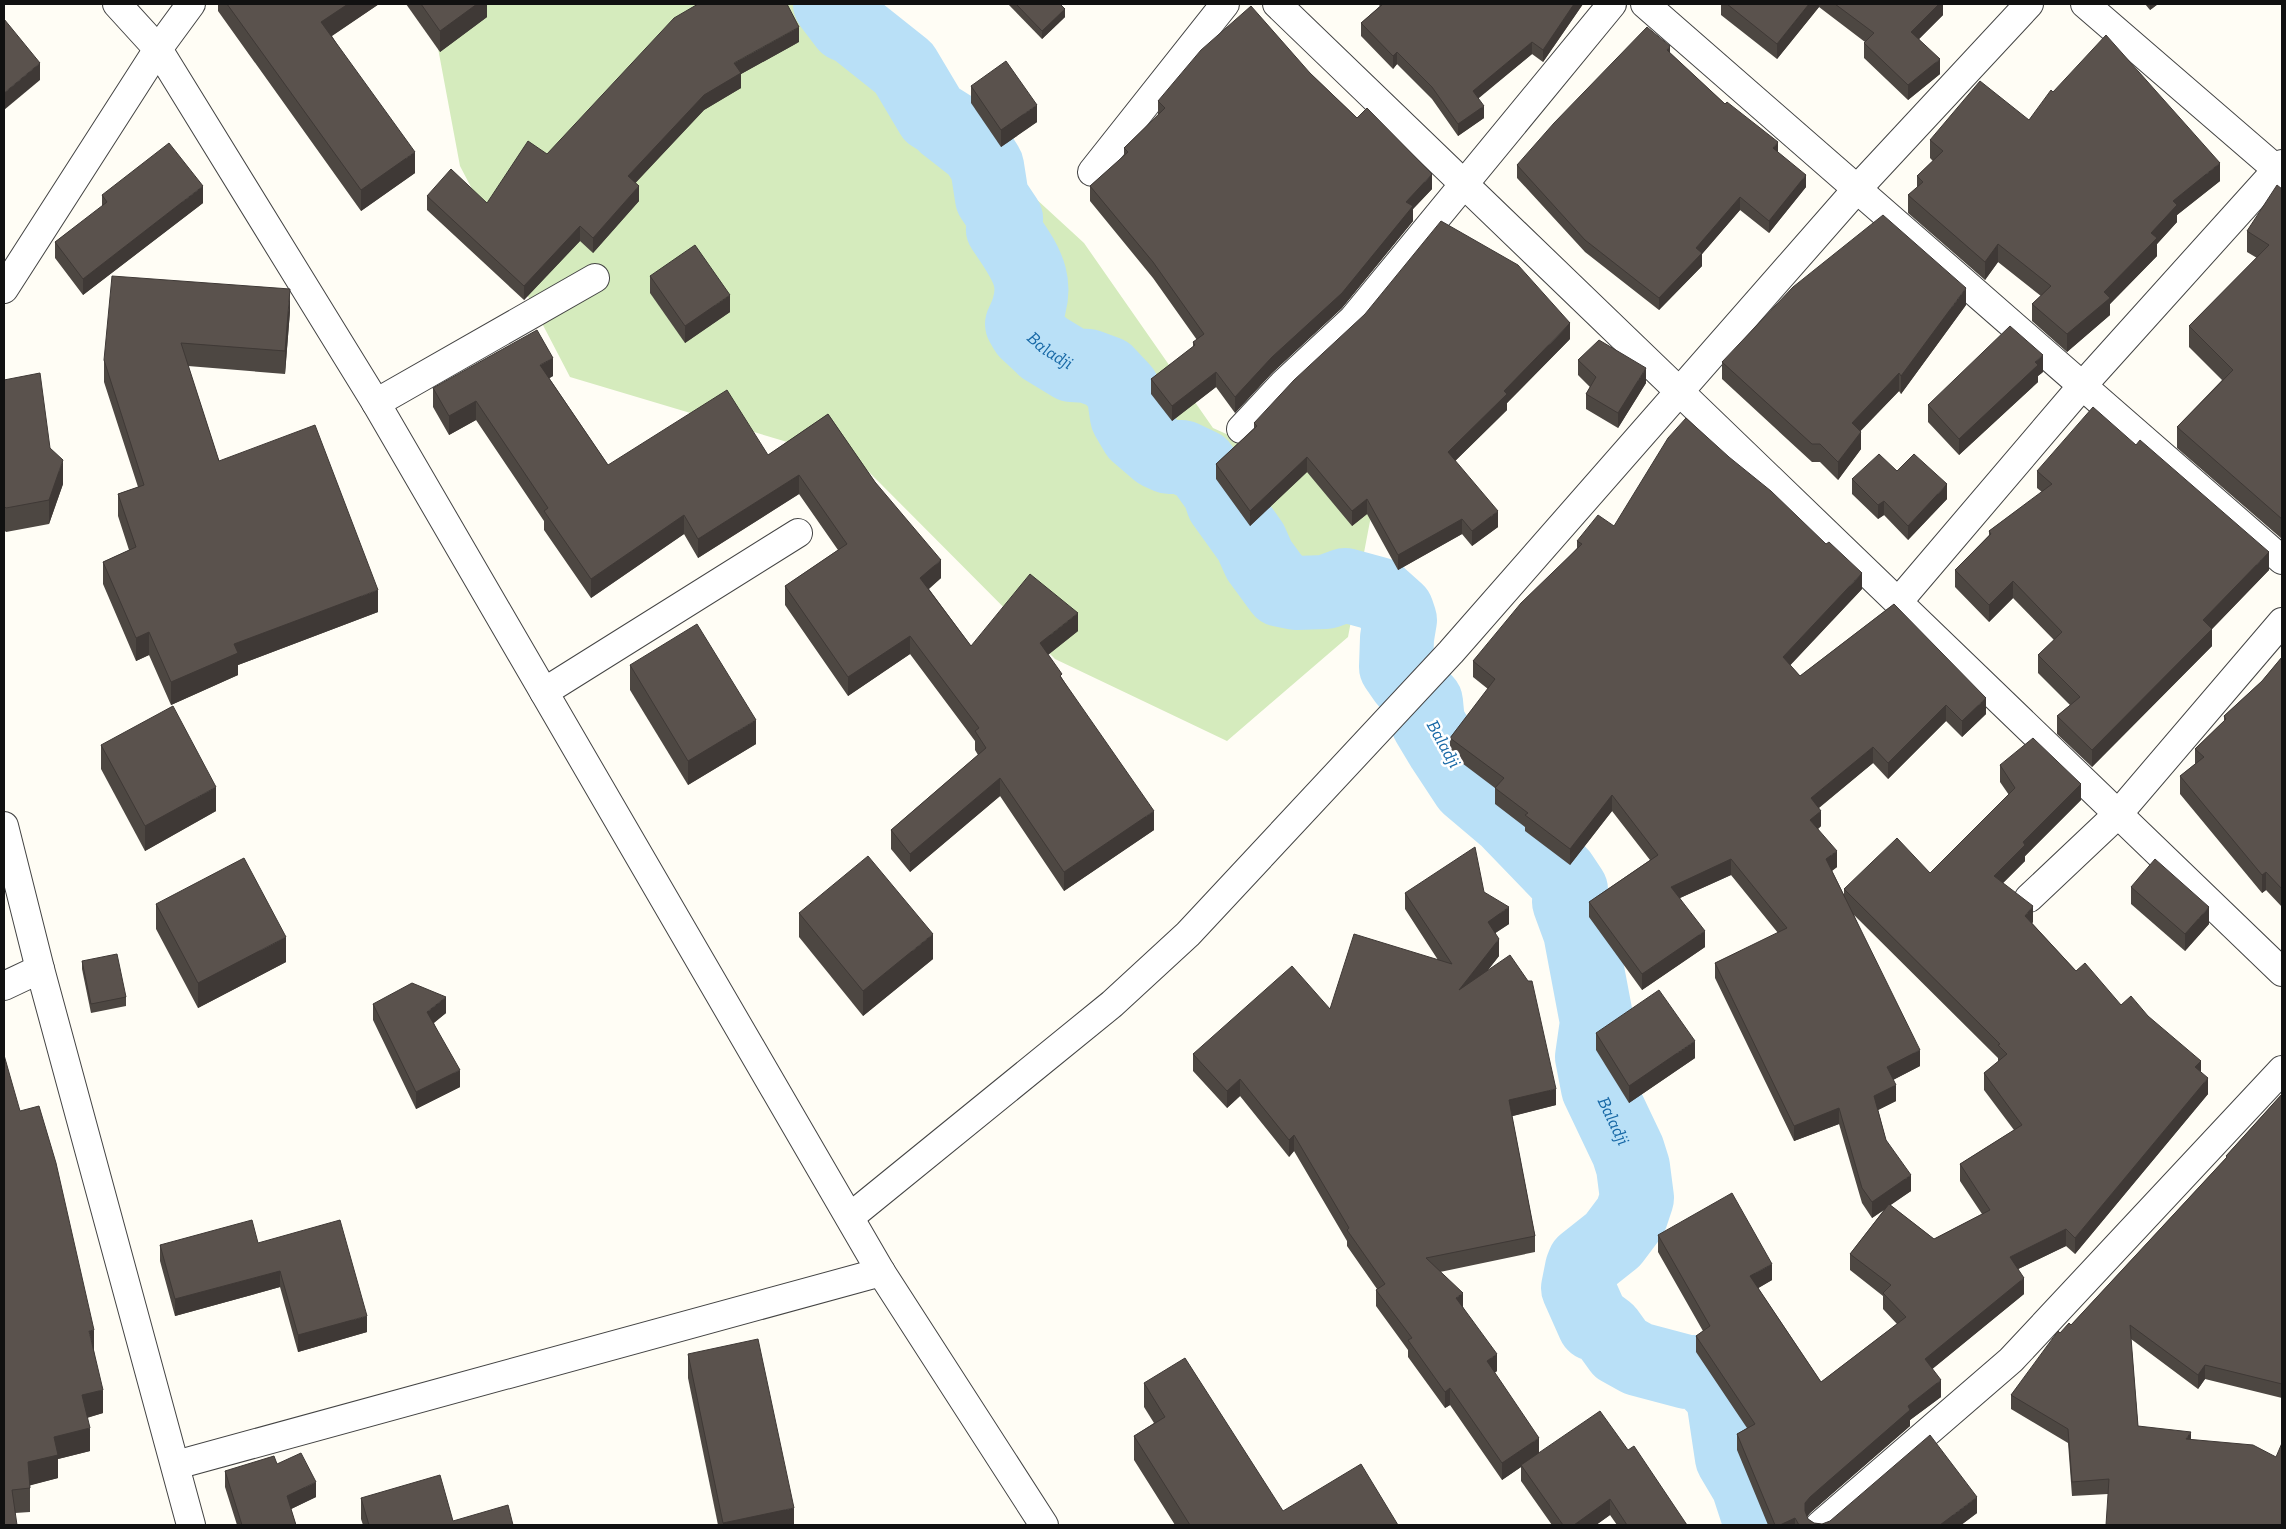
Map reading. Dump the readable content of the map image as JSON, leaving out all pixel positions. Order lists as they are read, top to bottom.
{
  "water": ["Baladji"]
}
